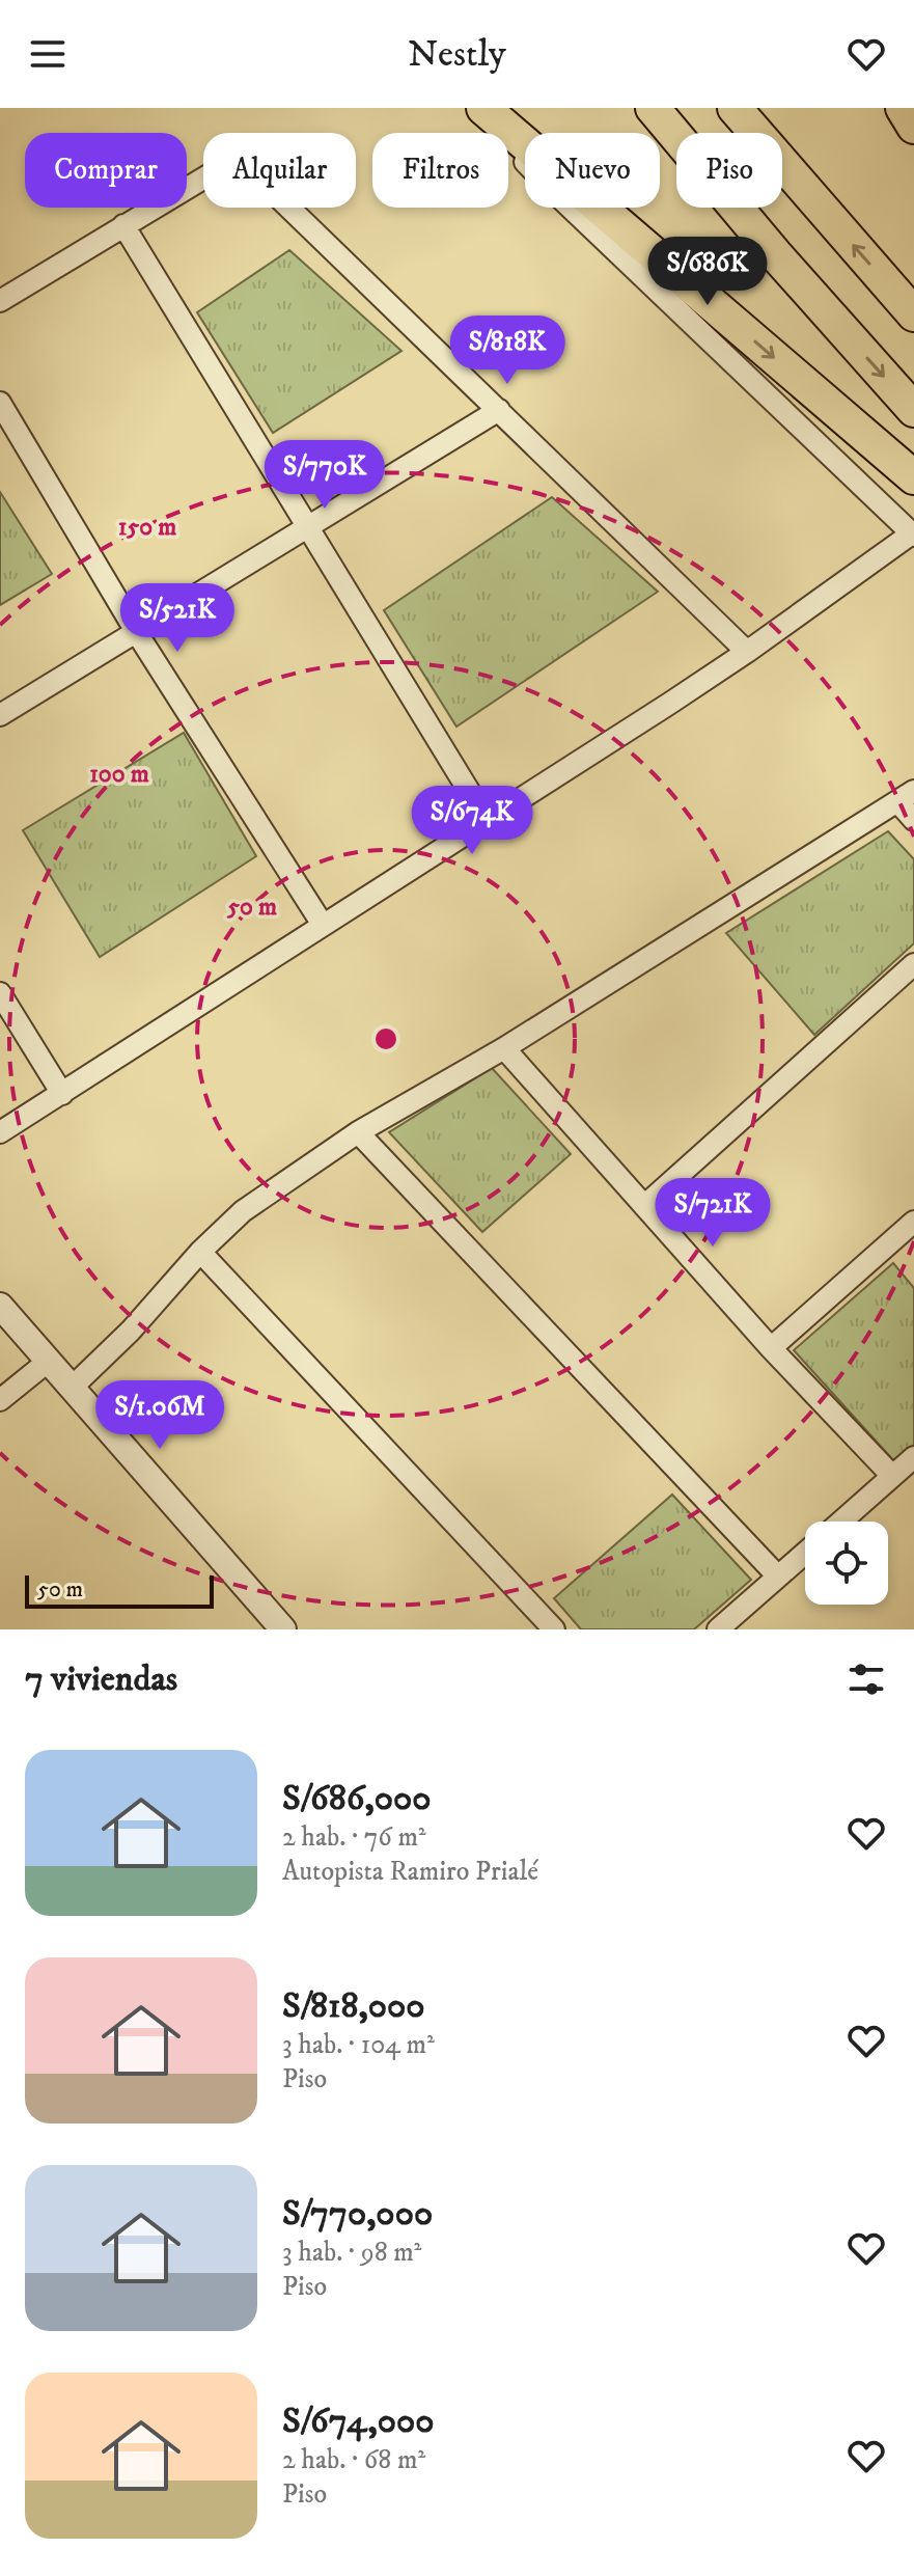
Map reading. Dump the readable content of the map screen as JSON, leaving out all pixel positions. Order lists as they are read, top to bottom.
{
  "scale_bar": "50 m",
  "page": {
    "header": "Nestly",
    "chip": [
      "Comprar",
      "Alquilar",
      "Filtros",
      "Nuevo",
      "Piso"
    ],
    "price": [
      "S/686K",
      "S/818K",
      "S/770K",
      "S/521K",
      "S/674K",
      "S/721K",
      "S/1.06M"
    ],
    "scale": "50 m",
    "heading": "7 viviendas",
    "list": [
      {
        "name": "S/686,000",
        "note": "2 hab. · 76 m² · Autopista Ramiro Prialé"
      },
      {
        "name": "S/818,000",
        "note": "3 hab. · 104 m² · Piso"
      },
      {
        "name": "S/770,000",
        "note": "3 hab. · 98 m² · Piso"
      },
      {
        "name": "S/674,000",
        "note": "2 hab. · 68 m² · Piso"
      }
    ]
  },
  "rings": ["150 m", "100 m", "50 m"]
}
